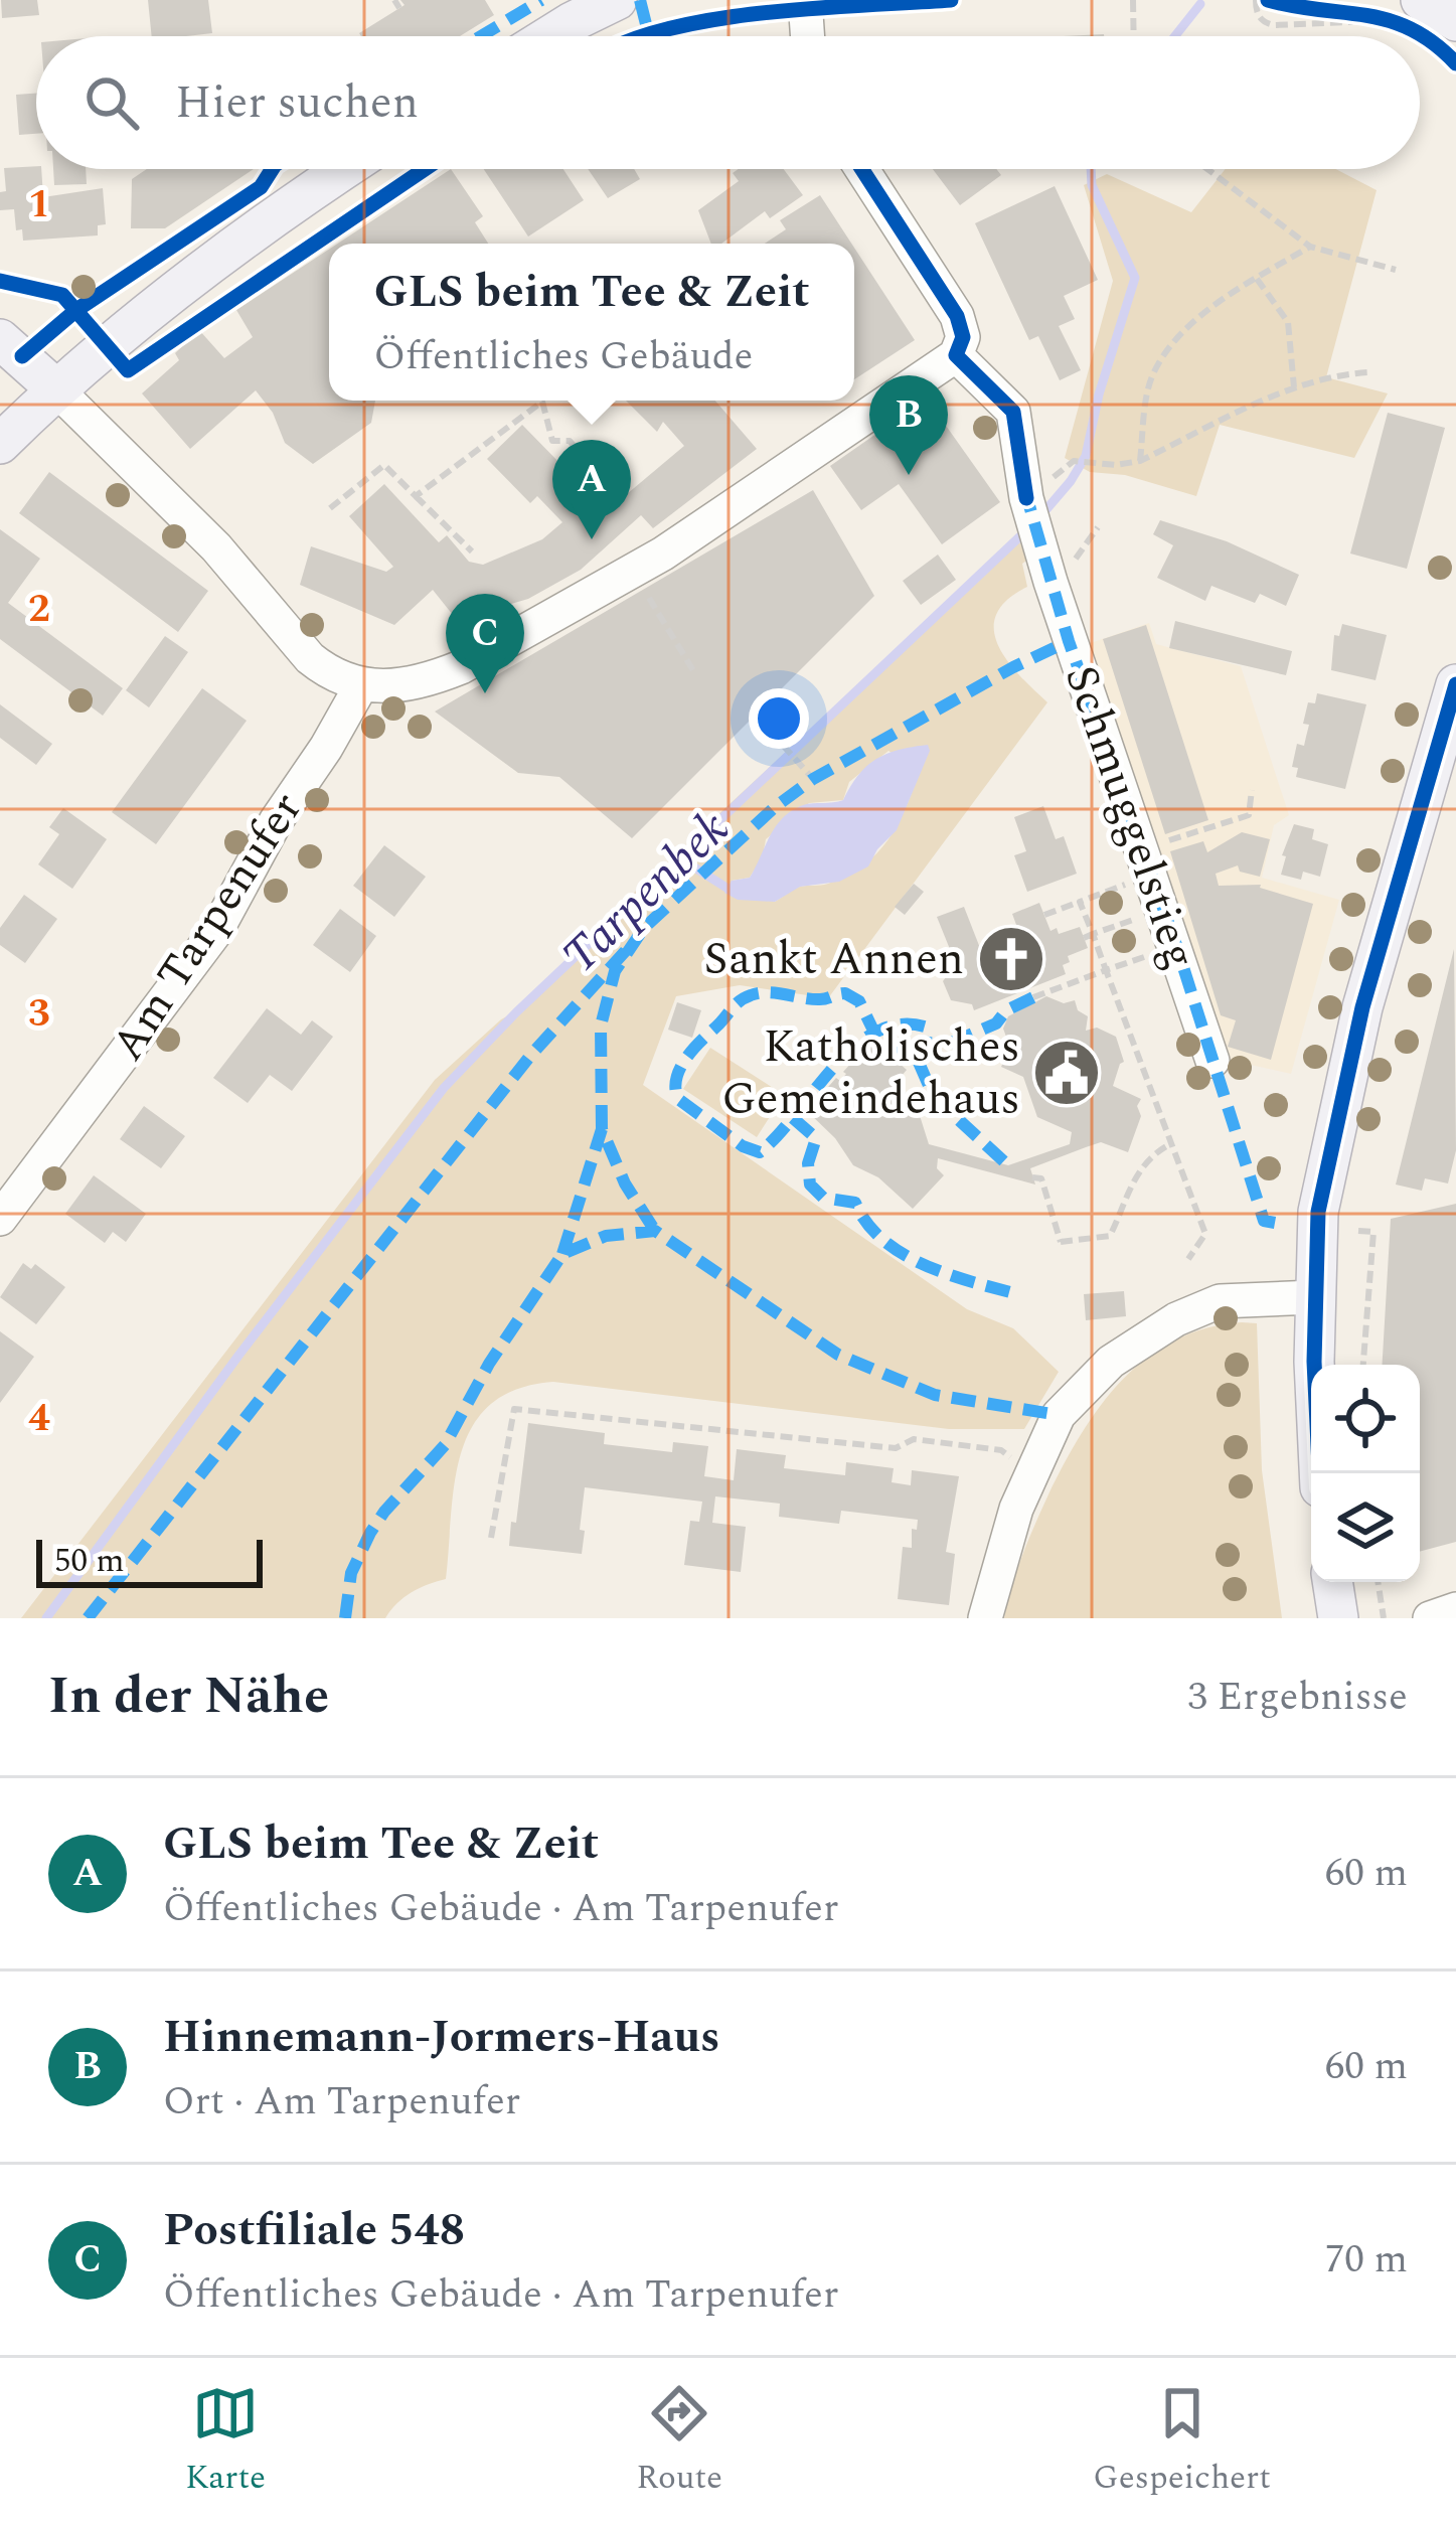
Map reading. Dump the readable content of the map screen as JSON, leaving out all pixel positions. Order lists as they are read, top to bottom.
{
  "streets": {
    "street": ["Schmuggelstieg", "Am Tarpenufer"]
  },
  "water": ["Tarpenbek"],
  "places": {
    "church": ["Sankt Annen"],
    "public building": ["Katholisches Gemeindehaus"]
  },
  "scale_bar": "50 m",
  "page": {
    "search": "Hier suchen",
    "popup": ["GLS beim Tee & Zeit", "Öffentliches Gebäude"],
    "pins": ["B", "A", "C"],
    "scale": "50 m",
    "heading": ["In der Nähe", "3 Ergebnisse"],
    "list": [
      {
        "mark": "A",
        "name": "GLS beim Tee & Zeit",
        "note": "Öffentliches Gebäude · Am Tarpenufer",
        "value": "60 m"
      },
      {
        "mark": "B",
        "name": "Hinnemann-Jormers-Haus",
        "note": "Ort · Am Tarpenufer",
        "value": "60 m"
      },
      {
        "mark": "C",
        "name": "Postfiliale 548",
        "note": "Öffentliches Gebäude · Am Tarpenufer",
        "value": "70 m"
      }
    ],
    "nav": ["Karte", "Route", "Gespeichert"]
  },
  "grid": {
    "rows": [
      "1",
      "2",
      "3",
      "4"
    ]
  }
}
